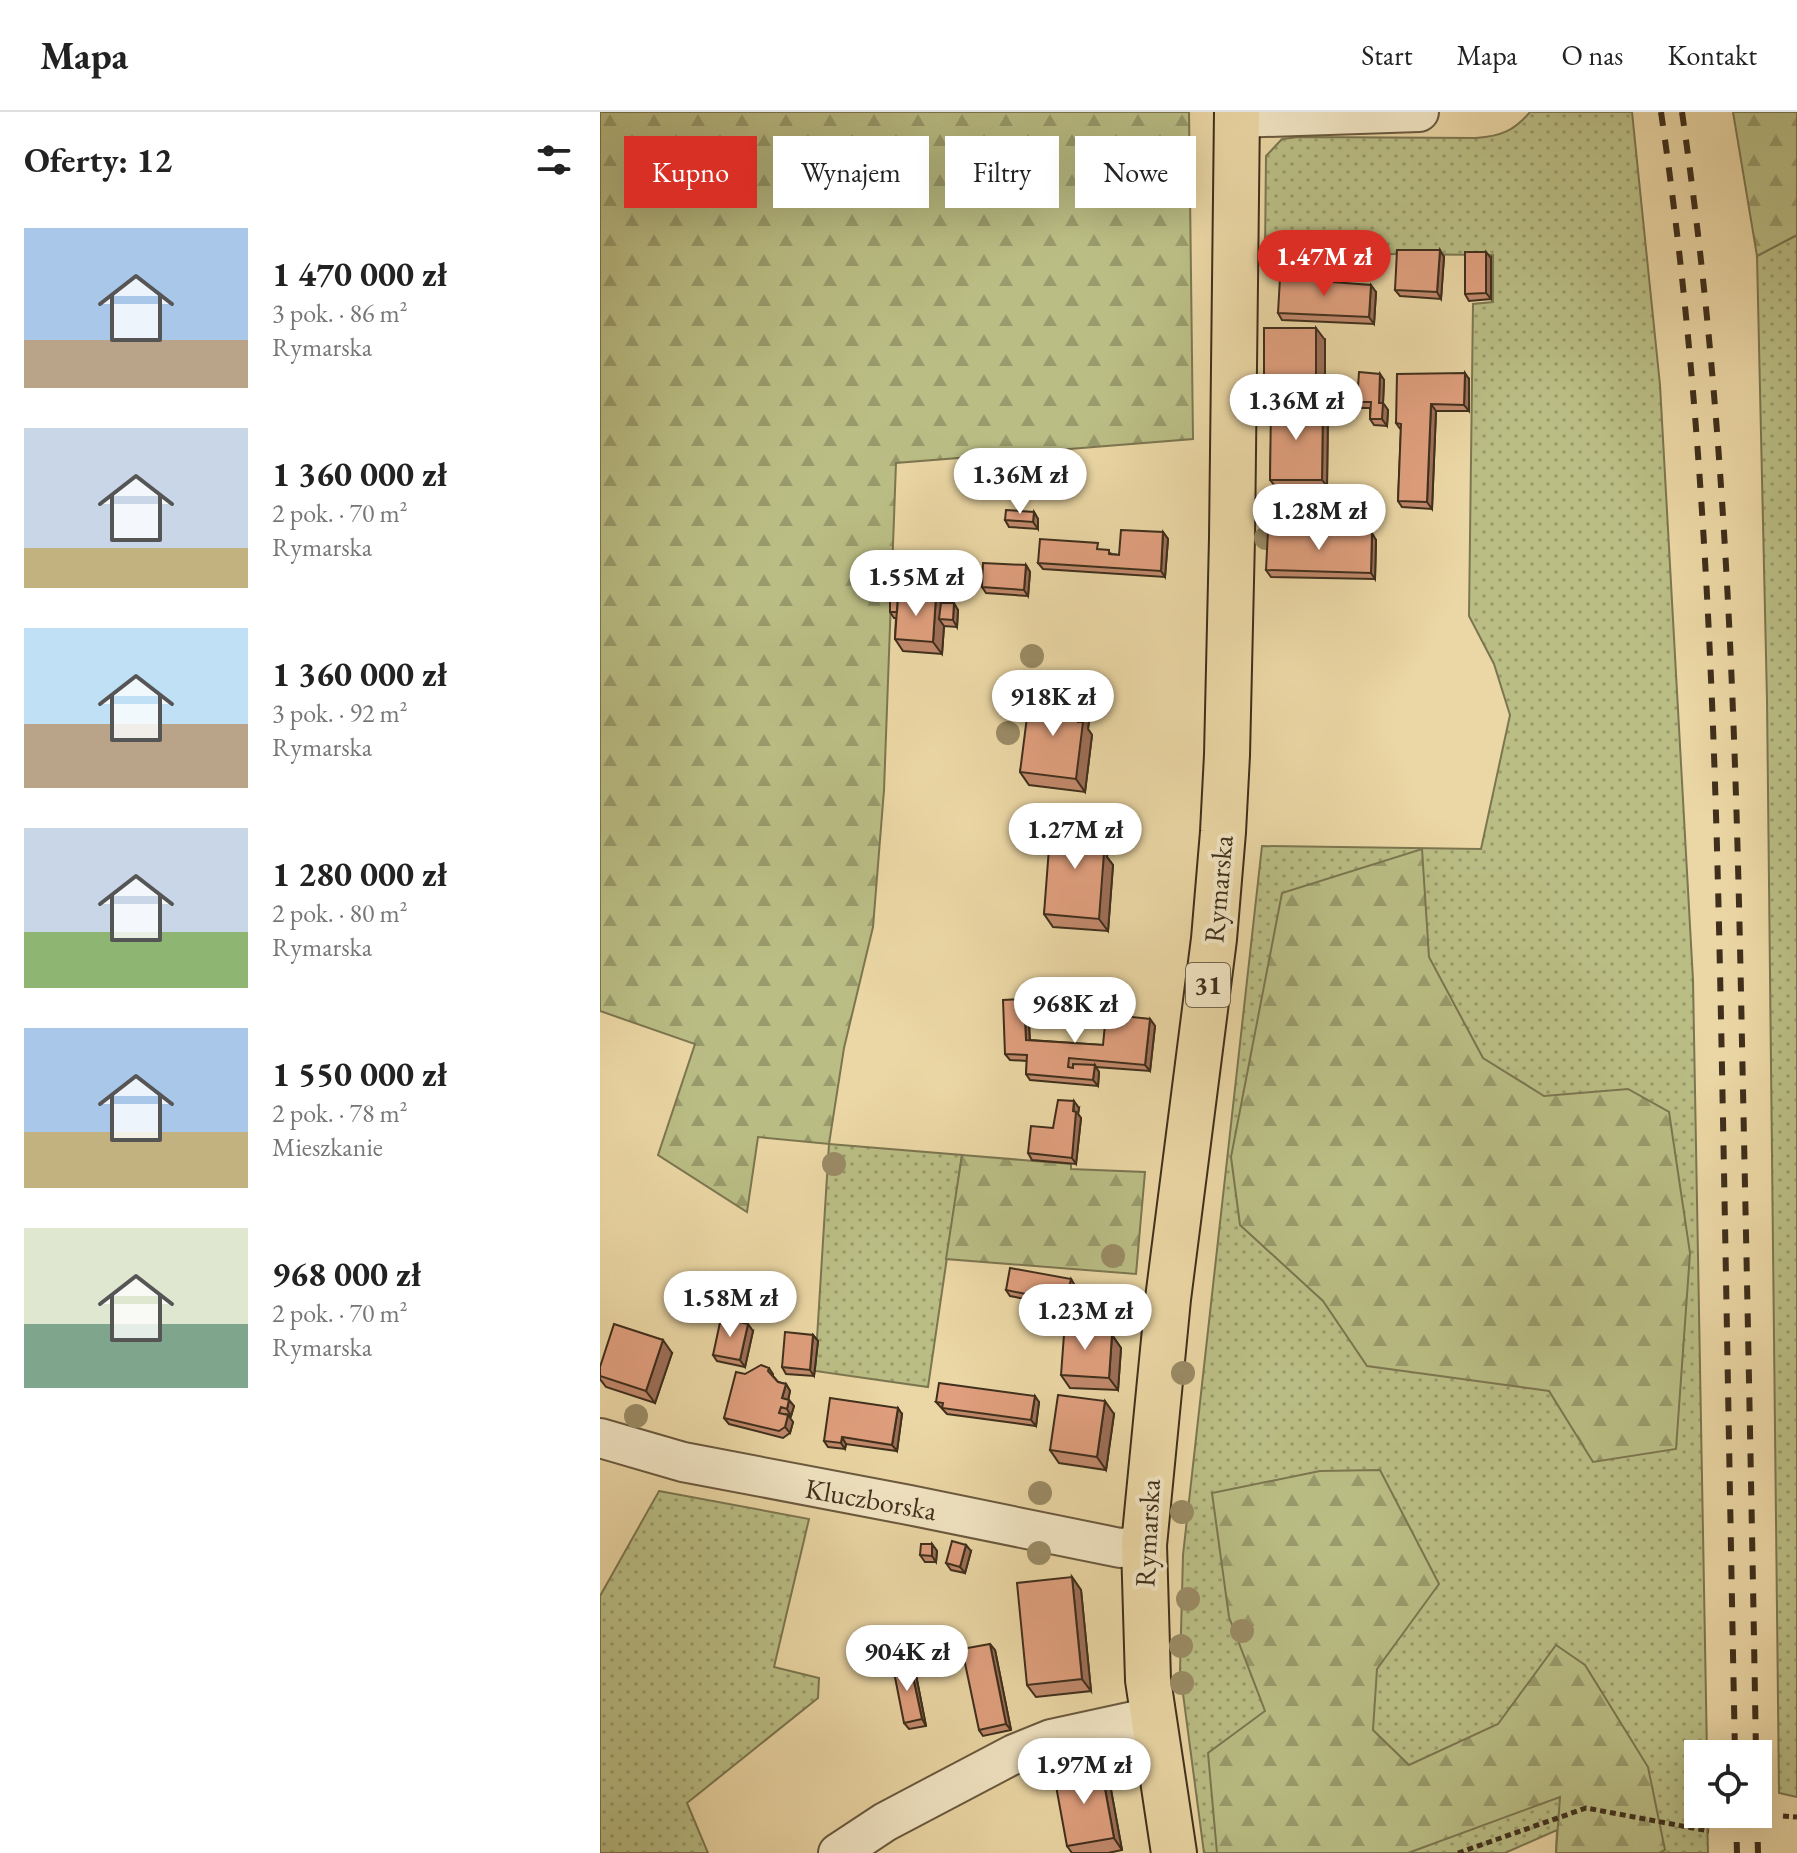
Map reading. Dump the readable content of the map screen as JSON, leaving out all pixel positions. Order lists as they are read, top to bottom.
{
  "streets": {
    "main road": ["Rymarska", "31"],
    "street": ["Kluczborska"]
  },
  "crossings": [
    ["Rymarska", "Kluczborska"]
  ],
  "page": {
    "header": "Mapa",
    "nav": [
      "Start",
      "Mapa",
      "O nas",
      "Kontakt"
    ],
    "heading": "Oferty: 12",
    "chip": [
      "Kupno",
      "Wynajem",
      "Filtry",
      "Nowe"
    ],
    "list": [
      {
        "name": "1 470 000 zł",
        "note": "3 pok. · 86 m² · Rymarska"
      },
      {
        "name": "1 360 000 zł",
        "note": "2 pok. · 70 m² · Rymarska"
      },
      {
        "name": "1 360 000 zł",
        "note": "3 pok. · 92 m² · Rymarska"
      },
      {
        "name": "1 280 000 zł",
        "note": "2 pok. · 80 m² · Rymarska"
      },
      {
        "name": "1 550 000 zł",
        "note": "2 pok. · 78 m² · Mieszkanie"
      },
      {
        "name": "968 000 zł",
        "note": "2 pok. · 70 m² · Rymarska"
      }
    ],
    "price": [
      "1.47M zł",
      "1.36M zł",
      "1.36M zł",
      "1.28M zł",
      "1.55M zł",
      "918K zł",
      "1.27M zł",
      "968K zł",
      "1.58M zł",
      "1.23M zł",
      "904K zł",
      "1.97M zł"
    ]
  }
}
